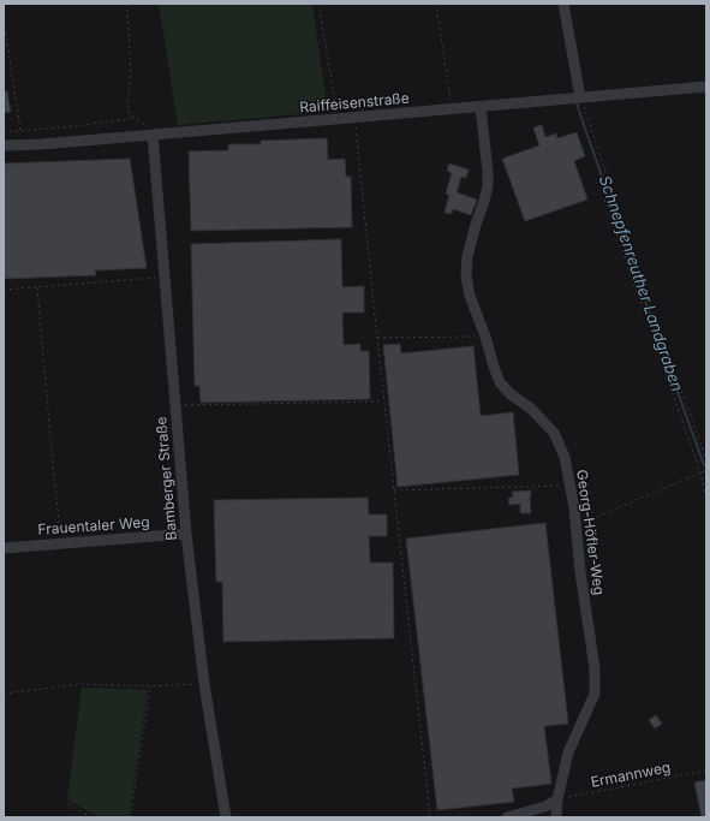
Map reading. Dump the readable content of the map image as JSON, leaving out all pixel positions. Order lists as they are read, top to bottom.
{
  "streets": {
    "street": [
      "Raiffeisenstraße",
      "Bamberger Straße",
      "Frauentaler Weg",
      "Georg-Höfler-Weg"
    ],
    "path": ["Ermannweg"]
  },
  "crossings": [
    ["Raiffeisenstraße", "Bamberger Straße"],
    ["Raiffeisenstraße", "Georg-Höfler-Weg"],
    ["Bamberger Straße", "Frauentaler Weg"],
    ["Georg-Höfler-Weg", "Ermannweg"]
  ],
  "water": ["Schnepfenreuther Landgraben"]
}
